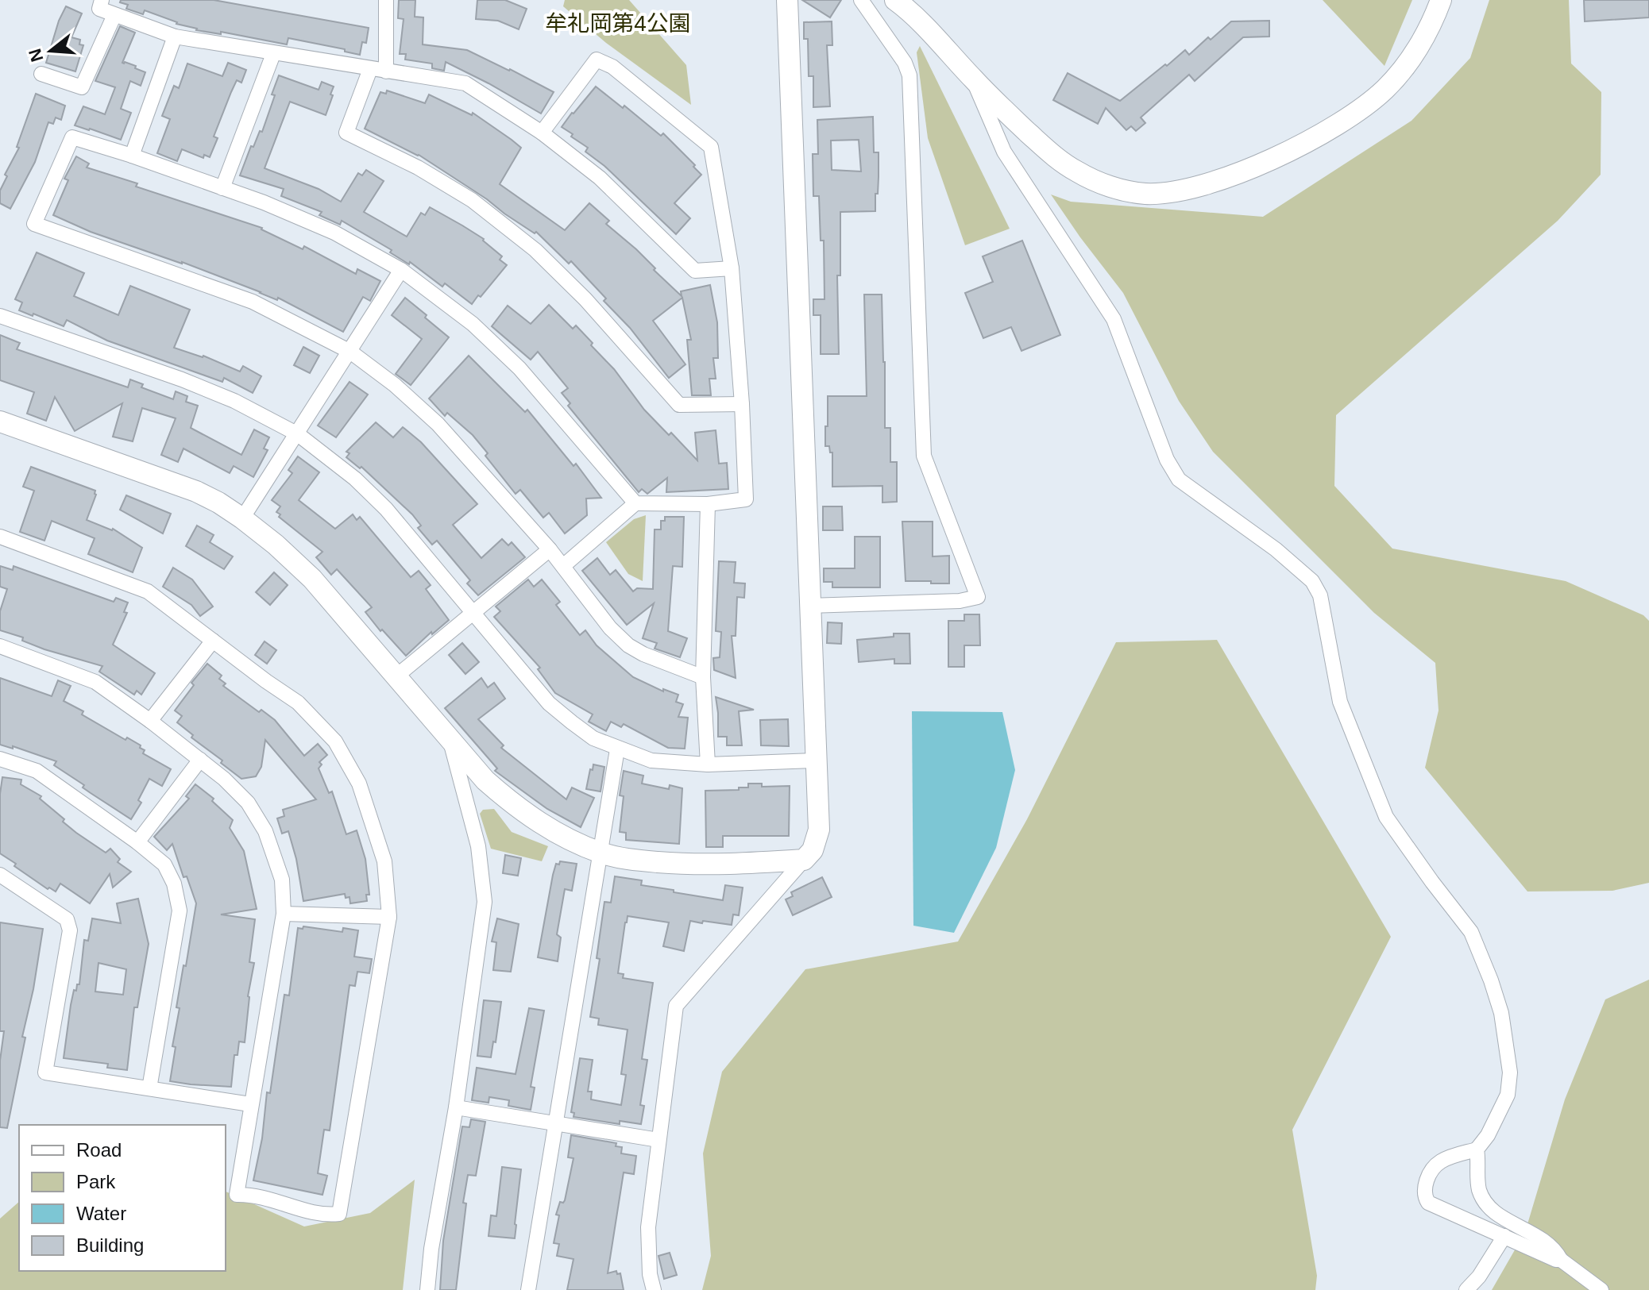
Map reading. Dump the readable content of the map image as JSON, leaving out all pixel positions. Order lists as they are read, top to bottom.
{
  "parks": ["牟礼岡第4公園"],
  "legend": [
    "Road",
    "Park",
    "Water",
    "Building"
  ],
  "north": "left"
}
